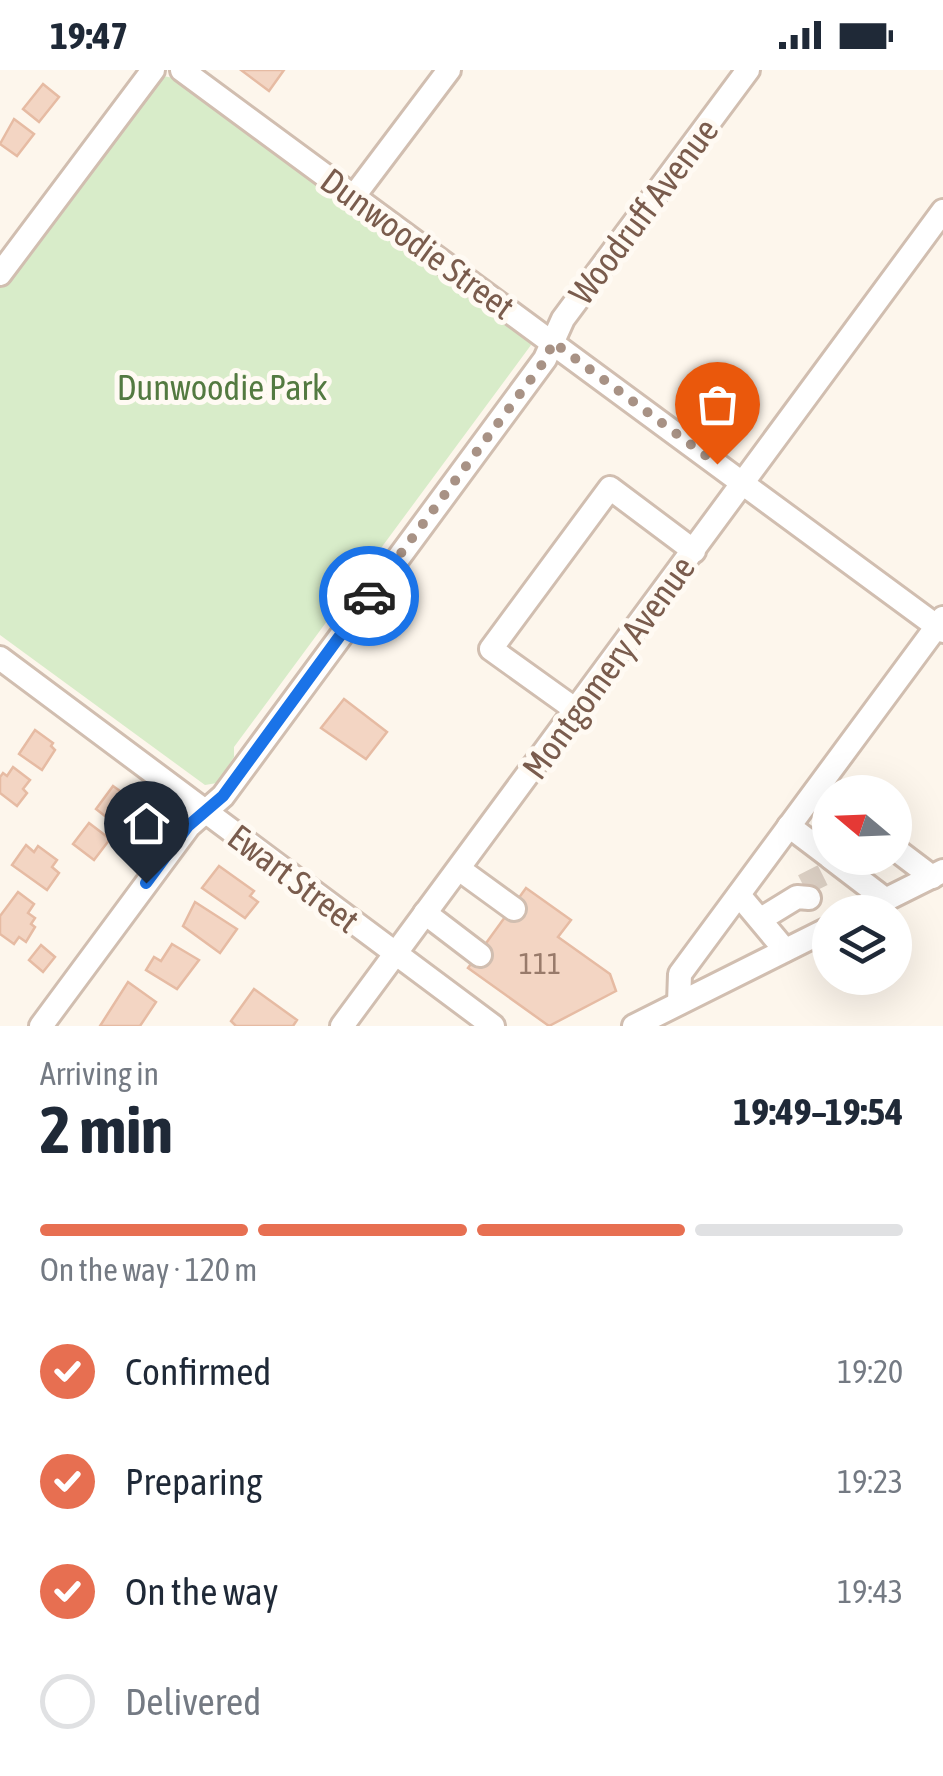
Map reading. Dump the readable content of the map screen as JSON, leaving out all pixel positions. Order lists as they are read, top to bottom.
{
  "streets": {
    "street": [
      "Woodruff Avenue",
      "Dunwoodie Street",
      "Montgomery Avenue",
      "Ewart Street"
    ]
  },
  "crossings": [
    ["Woodruff Avenue", "Dunwoodie Street"],
    ["Woodruff Avenue", "Ewart Street"],
    ["Dunwoodie Street", "Montgomery Avenue"],
    ["Montgomery Avenue", "Ewart Street"]
  ],
  "parks": ["Dunwoodie Park"],
  "house_numbers": ["111"],
  "north": "left",
  "page": {
    "status": "19:47",
    "heading": ["2 min", "Arriving in", "19:49–19:54"],
    "bar": "On the way · 120 m",
    "list": [
      ["Confirmed", "19:20"],
      ["Preparing", "19:23"],
      ["On the way", "19:43"],
      "Delivered"
    ]
  }
}
